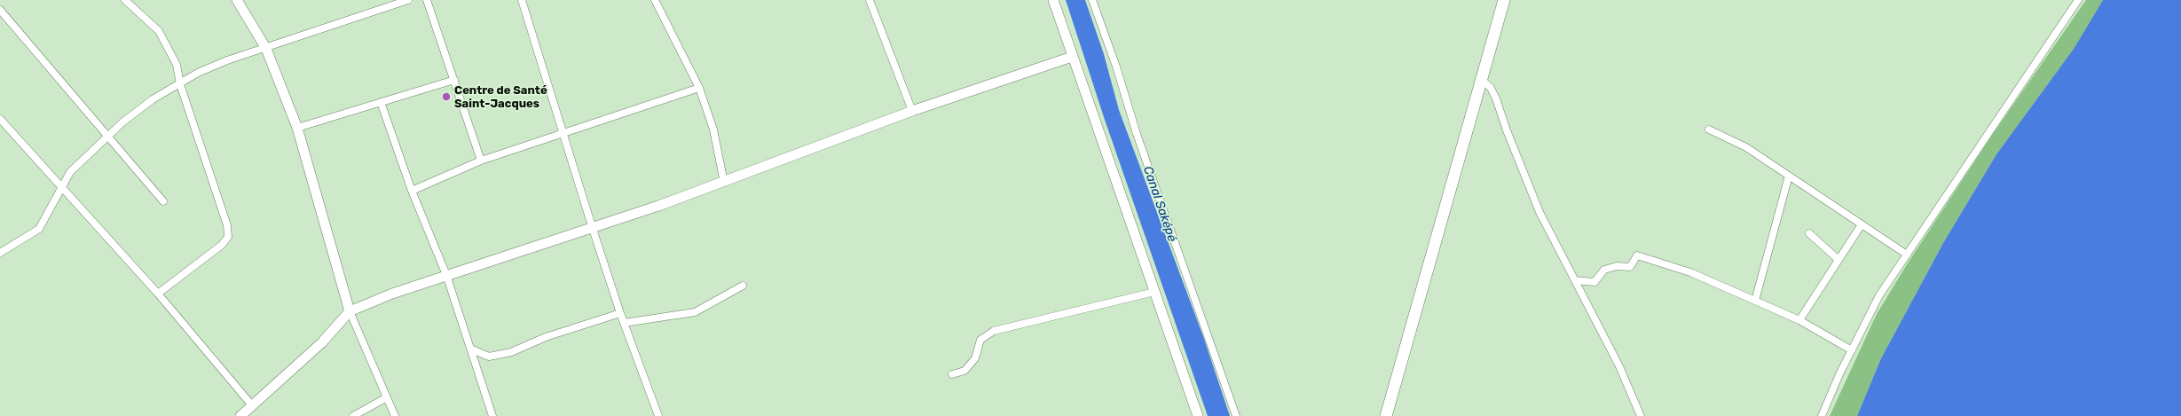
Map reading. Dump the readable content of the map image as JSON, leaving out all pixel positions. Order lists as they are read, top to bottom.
{
  "water": ["Canal Saképé"],
  "places": ["Centre de Santé Saint-Jacques"]
}
